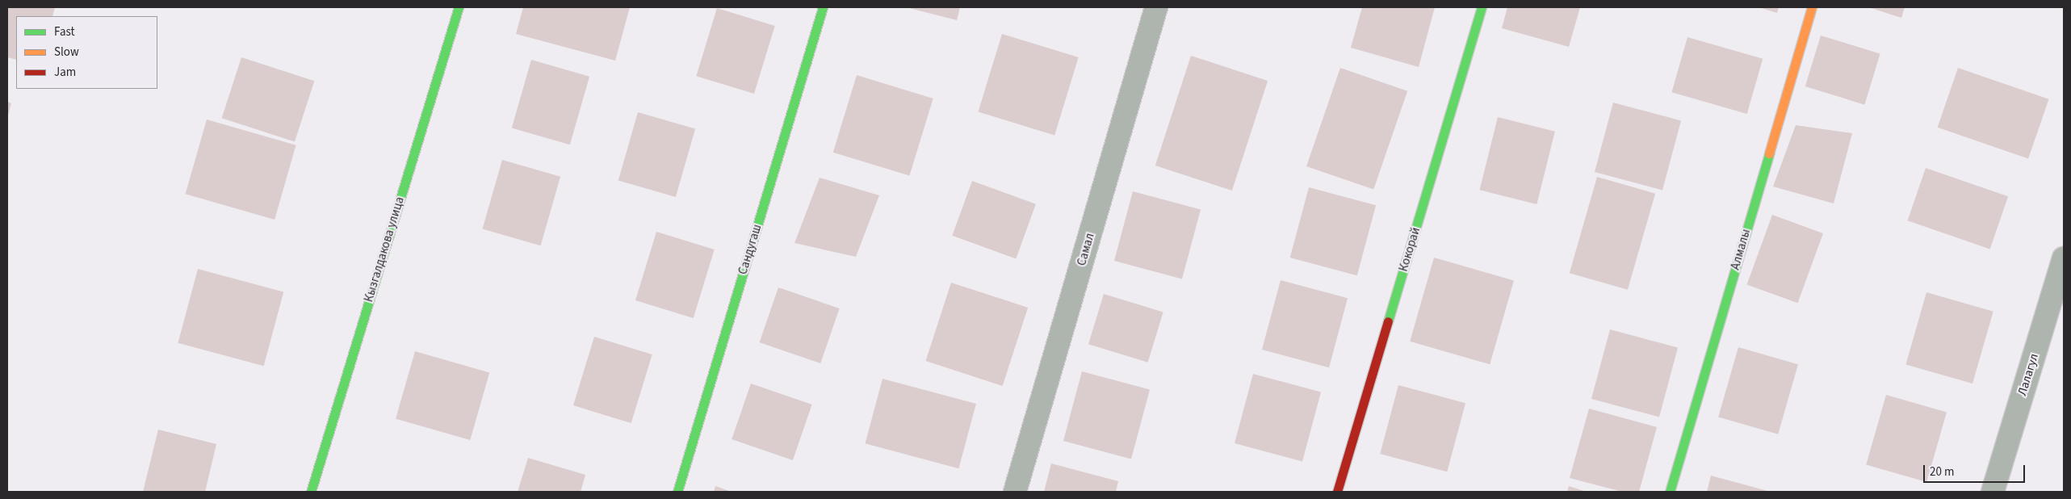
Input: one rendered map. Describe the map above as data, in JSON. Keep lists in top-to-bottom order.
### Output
{
  "streets": {
    "street": [
      "Кызгалдакова улица",
      "Сандугаш",
      "Самал",
      "Кокорай",
      "Алмалы",
      "Лалагул"
    ]
  },
  "legend": ["Fast", "Slow", "Jam"],
  "scale_bar": "20 m"
}
